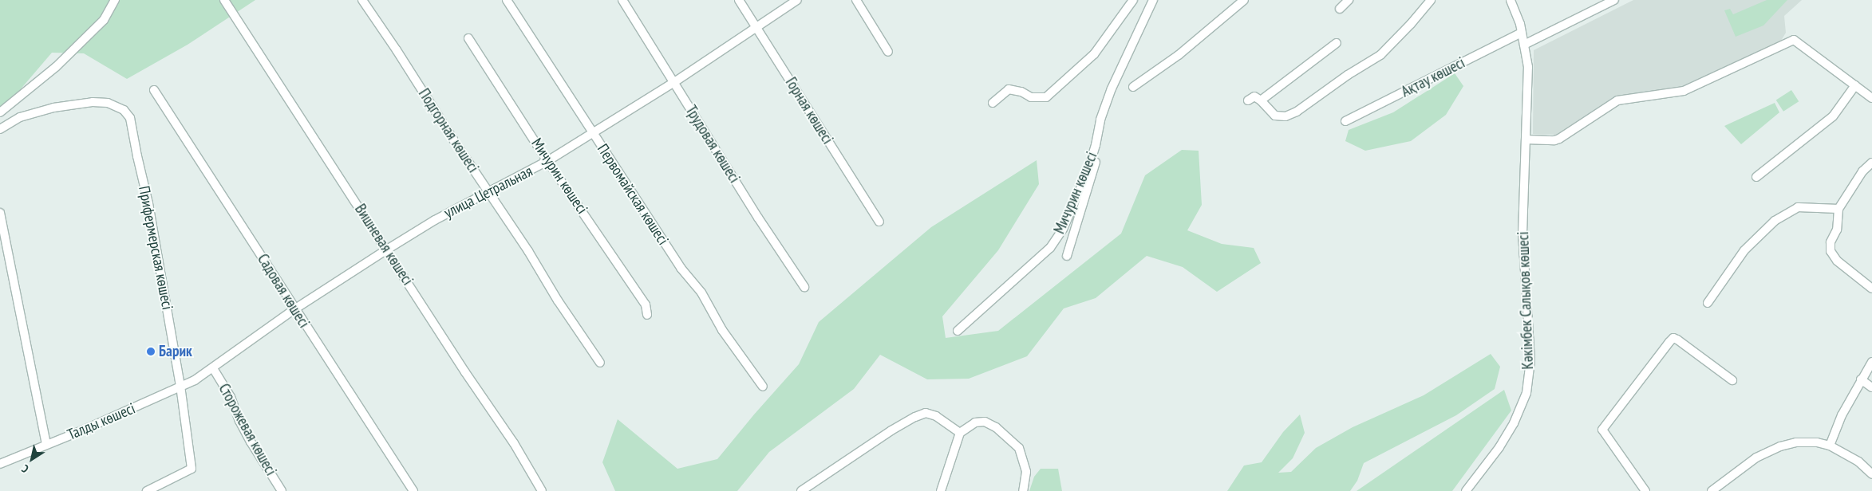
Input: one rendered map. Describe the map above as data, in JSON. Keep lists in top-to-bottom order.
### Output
{
  "streets": {
    "street": [
      "Ақтау көшесі",
      "Горная көшесі",
      "Подгорная көшесі",
      "Трудовая көшесі",
      "Мичурин көшесі",
      "улица Цетральная",
      "Первомайская көшесі",
      "Вишневая көшесі",
      "Прифермерская көшесі",
      "Садовая көшесі",
      "Кәкімбек Салықов көшесі",
      "Талды көшесі",
      "Сторожевая көшесі"
    ]
  },
  "crossings": [
    ["Ақтау көшесі", "Кәкімбек Салықов көшесі"],
    ["Горная көшесі", "улица Цетральная"],
    ["Подгорная көшесі", "улица Цетральная"],
    ["Трудовая көшесі", "улица Цетральная"],
    ["Мичурин көшесі", "улица Цетральная"],
    ["улица Цетральная", "Первомайская көшесі"],
    ["улица Цетральная", "Вишневая көшесі"],
    ["улица Цетральная", "Прифермерская көшесі"],
    ["улица Цетральная", "Садовая көшесі"],
    ["улица Цетральная", "Талды көшесі"],
    ["улица Цетральная", "Сторожевая көшесі"],
    ["Прифермерская көшесі", "Талды көшесі"]
  ],
  "places": ["Барик"],
  "north": "bottom left"
}
